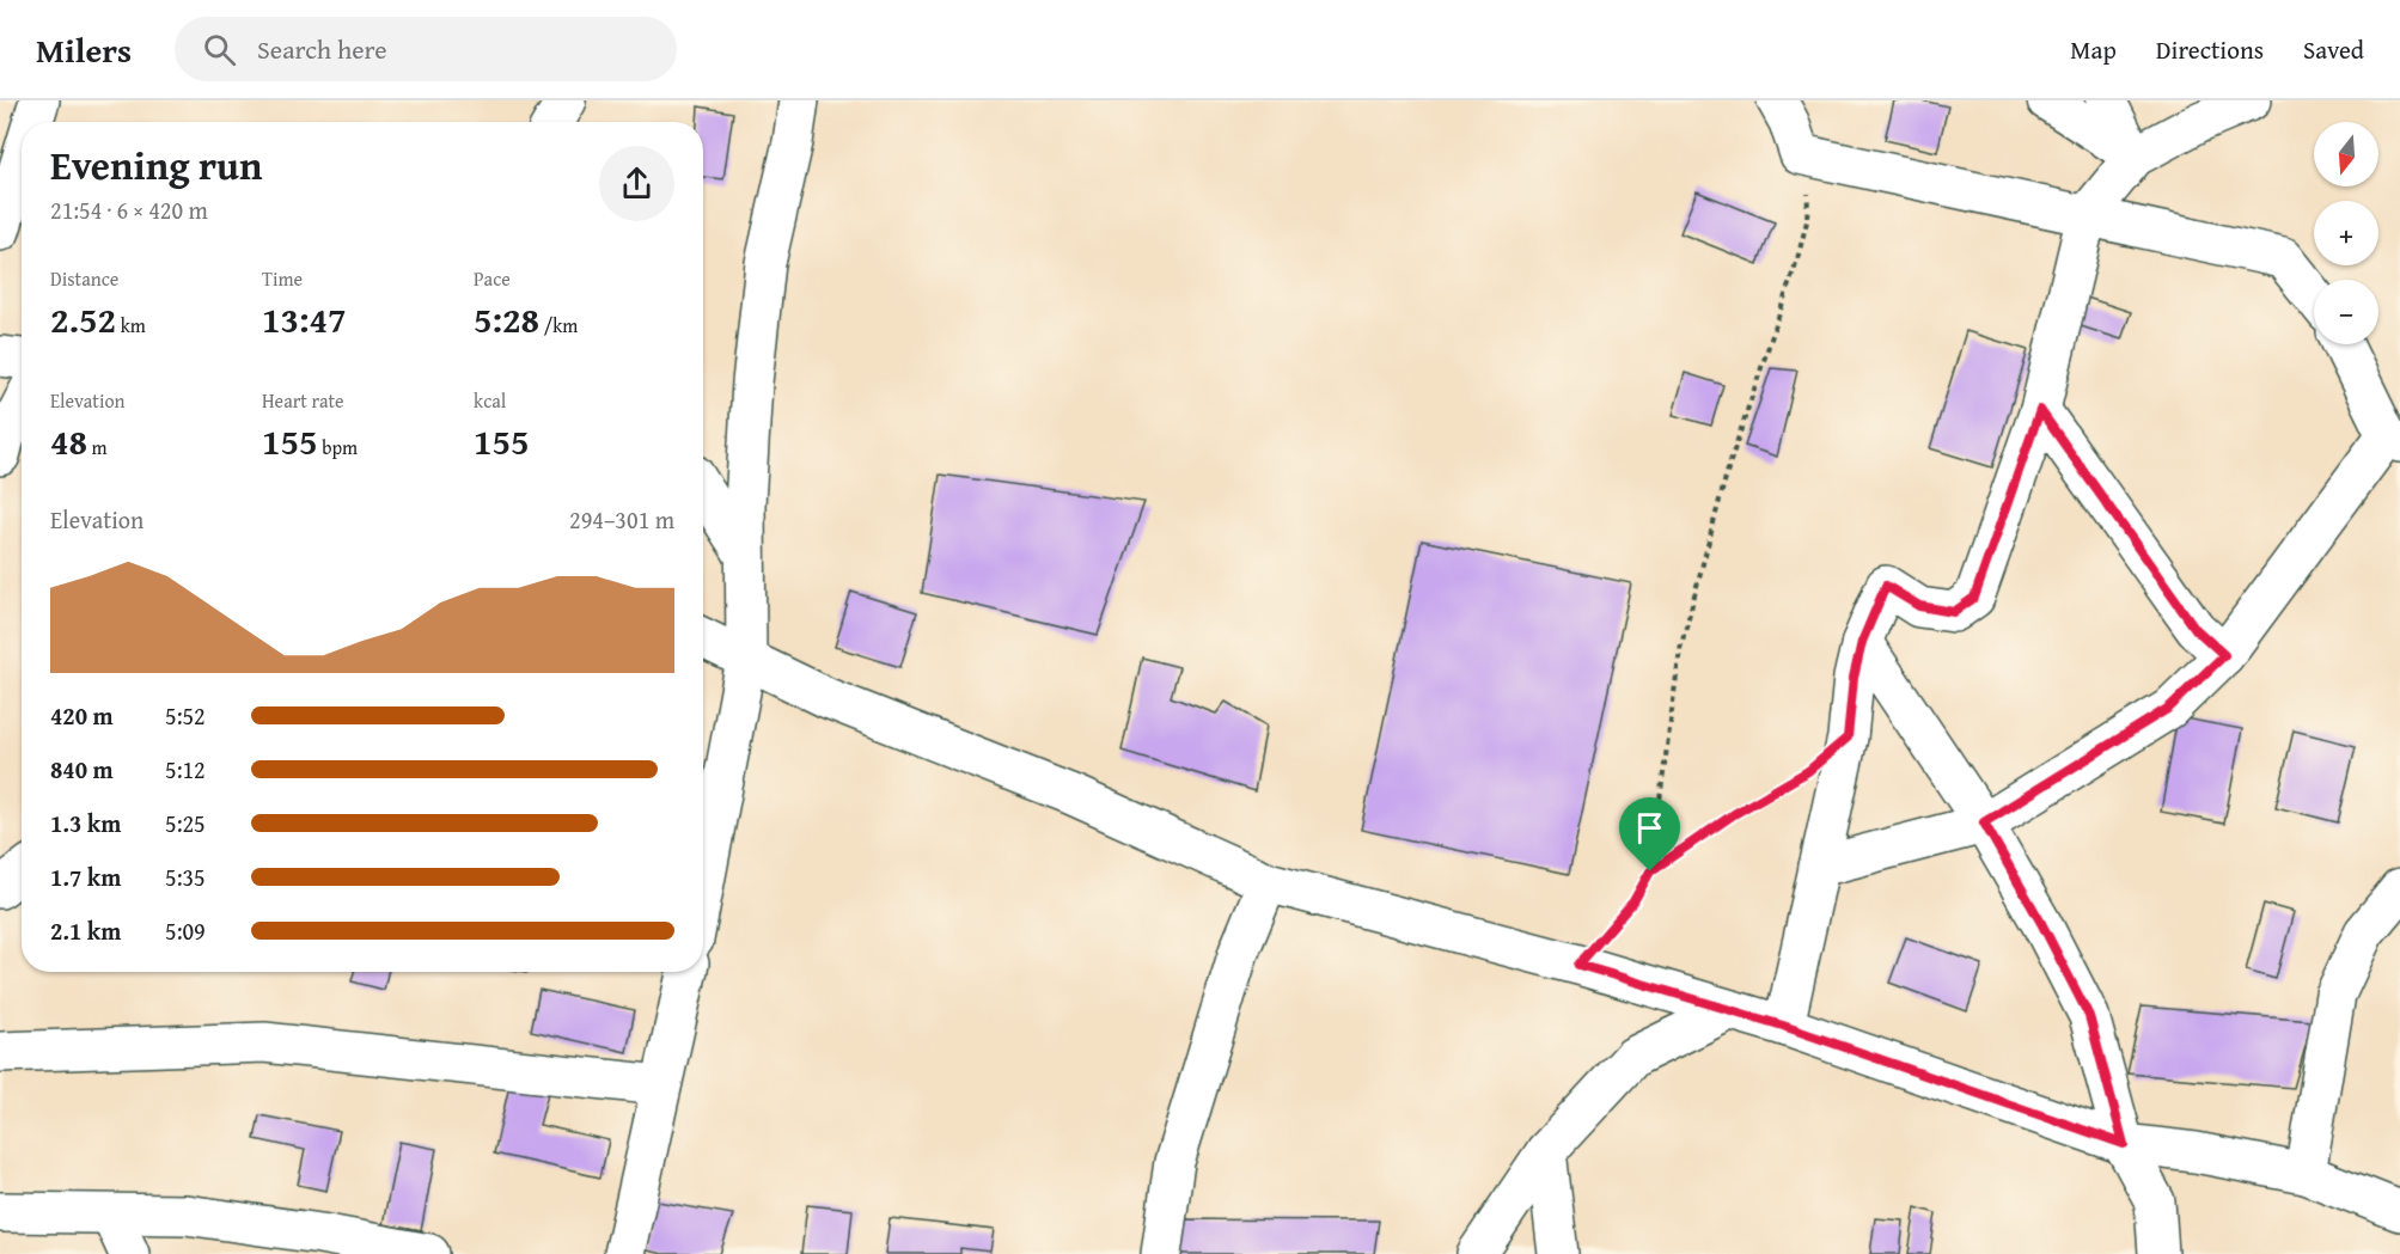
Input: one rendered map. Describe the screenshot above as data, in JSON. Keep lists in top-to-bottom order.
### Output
{
  "north": "bottom",
  "page": {
    "header": "Milers",
    "search": "Search here",
    "nav": ["Map", "Directions", "Saved"],
    "map_buttons": ["+", "−"],
    "heading": ["Evening run", "21:54 · 6 × 420 m"],
    "stats": [
      ["Distance", "2.52 km"],
      ["Time", "13:47"],
      ["Pace", "5:28 /km"],
      ["Elevation", "48 m"],
      ["Heart rate", "155 bpm"],
      ["kcal", "155"]
    ],
    "chart": ["Elevation", "294–301 m"],
    "list": [
      {
        "name": "420 m",
        "note": "5:52"
      },
      {
        "name": "840 m",
        "note": "5:12"
      },
      {
        "name": "1.3 km",
        "note": "5:25"
      },
      {
        "name": "1.7 km",
        "note": "5:35"
      },
      {
        "name": "2.1 km",
        "note": "5:09"
      }
    ]
  }
}
